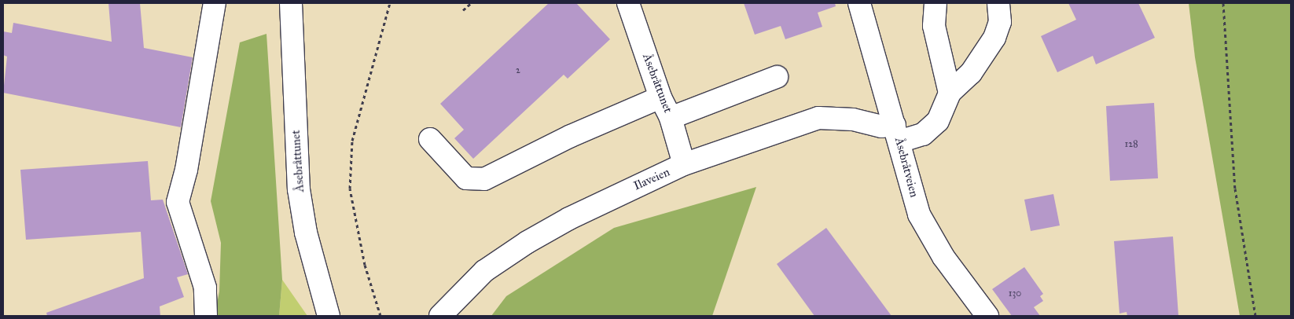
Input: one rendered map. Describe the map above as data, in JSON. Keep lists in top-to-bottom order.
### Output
{
  "streets": {
    "street": ["Åsebråttunet", "Åsebråtveien", "Ilaveien"]
  },
  "crossings": [
    ["Åsebråttunet", "Ilaveien"],
    ["Åsebråtveien", "Ilaveien"]
  ],
  "house_numbers": ["2", "128", "130"]
}
